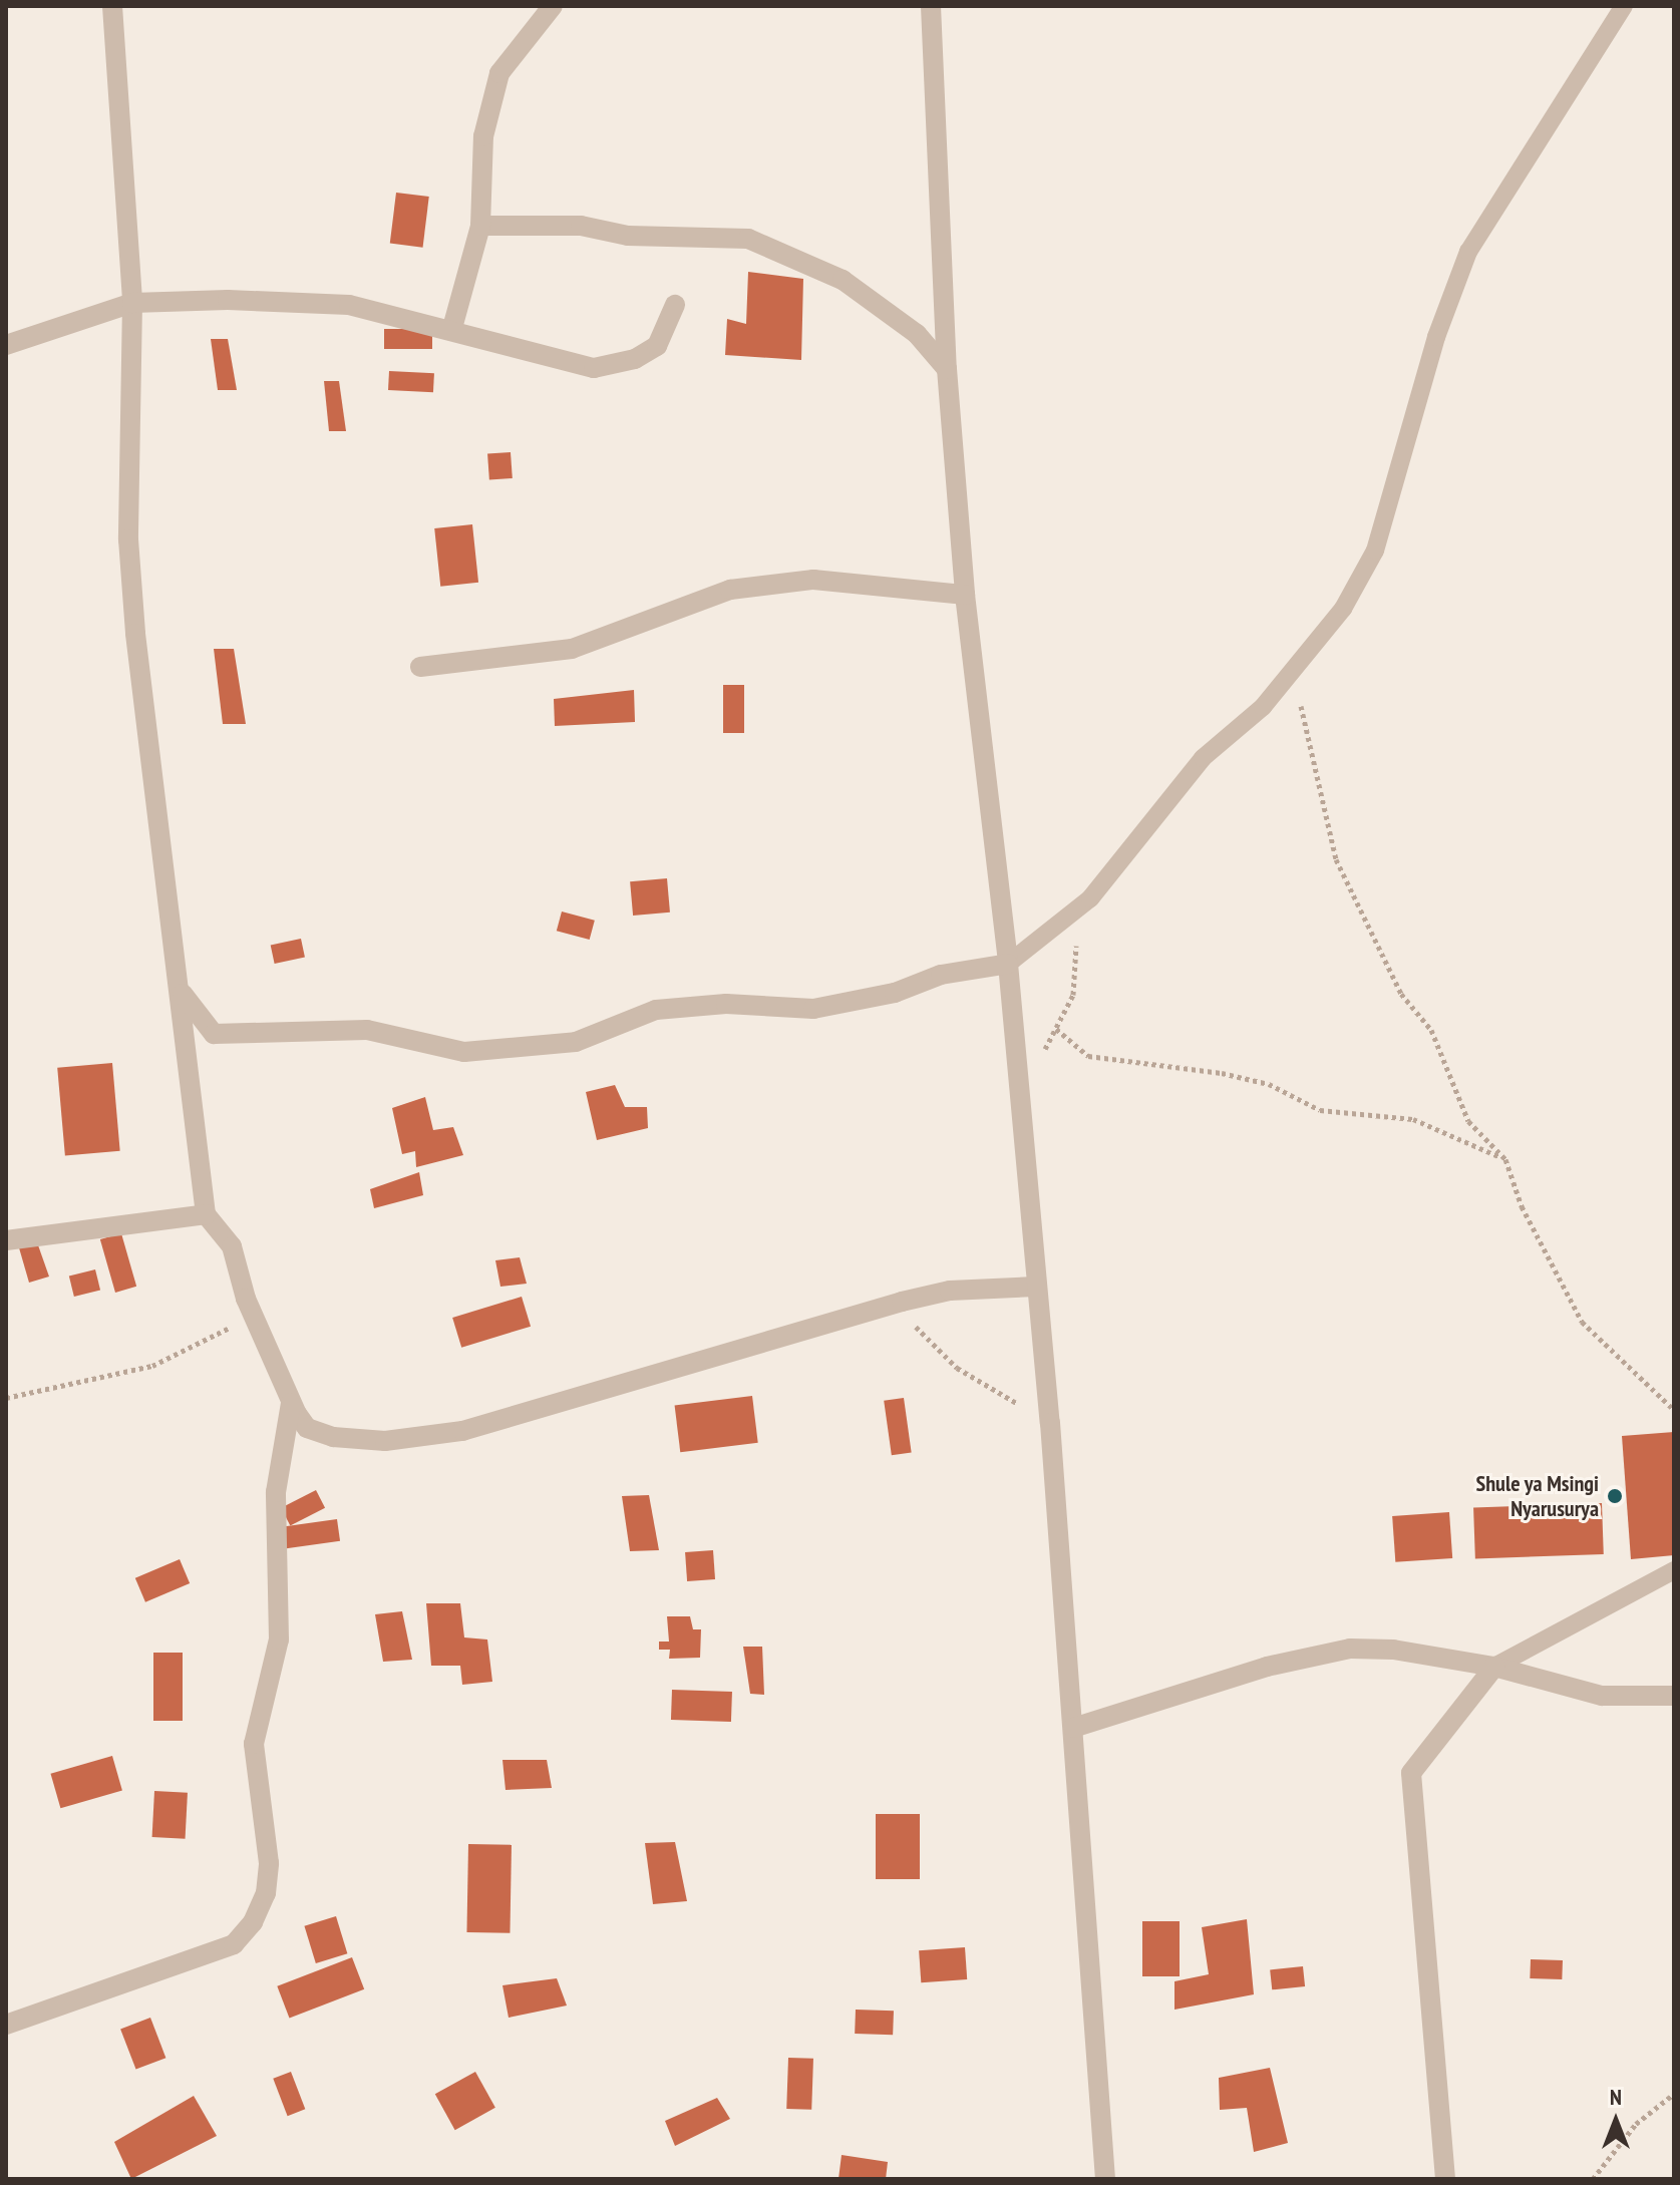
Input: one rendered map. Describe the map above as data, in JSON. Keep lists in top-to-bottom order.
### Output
{
  "places": ["Shule ya Msingi Nyarusurya"],
  "north": "top"
}
